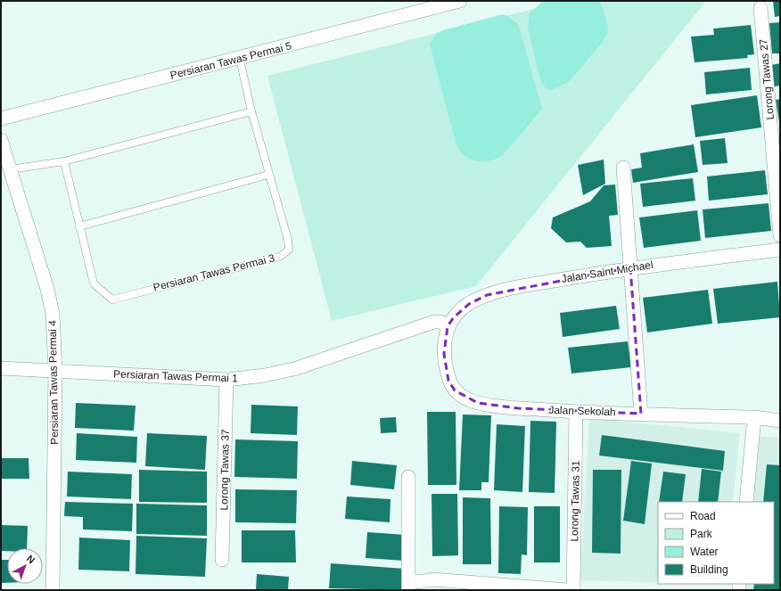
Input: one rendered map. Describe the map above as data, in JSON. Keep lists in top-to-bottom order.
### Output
{
  "streets": {
    "street": [
      "Persiaran Tawas Permai 5",
      "Lorong Tawas 27",
      "Jalan Saint Michael",
      "Persiaran Tawas Permai 1",
      "Persiaran Tawas Permai 4",
      "Jalan Sekolah",
      "Lorong Tawas 37",
      "Lorong Tawas 31"
    ],
    "lane": ["Persiaran Tawas Permai 3"]
  },
  "crossings": [
    ["Persiaran Tawas Permai 5", "Persiaran Tawas Permai 3"],
    ["Jalan Saint Michael", "Persiaran Tawas Permai 1"],
    ["Jalan Saint Michael", "Jalan Sekolah"],
    ["Persiaran Tawas Permai 1", "Persiaran Tawas Permai 4"],
    ["Persiaran Tawas Permai 1", "Jalan Sekolah"],
    ["Persiaran Tawas Permai 1", "Lorong Tawas 37"],
    ["Jalan Sekolah", "Lorong Tawas 31"]
  ],
  "legend": [
    "Road",
    "Park",
    "Water",
    "Building"
  ],
  "north": "top right"
}
